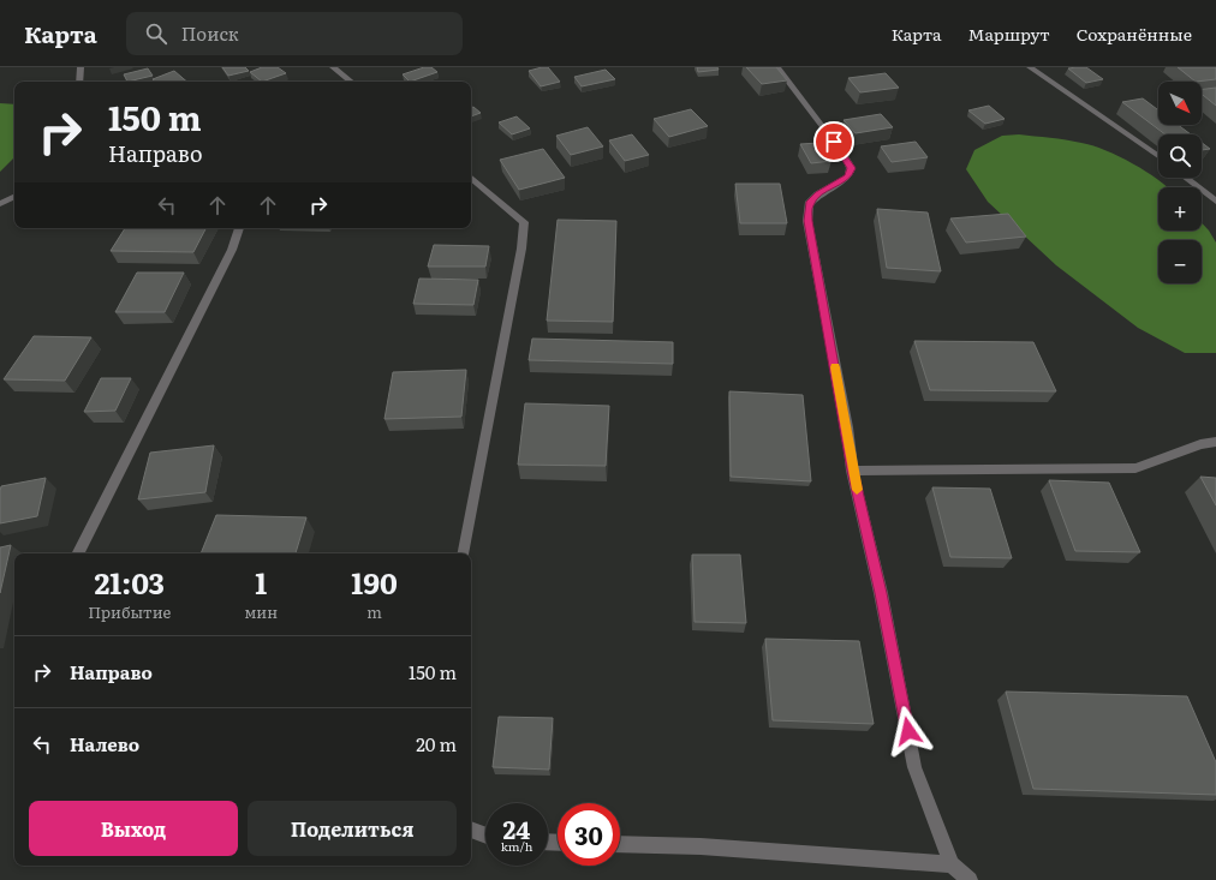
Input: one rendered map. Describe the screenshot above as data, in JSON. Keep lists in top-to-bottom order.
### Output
{
  "north": "bottom right",
  "page": {
    "header": "Карта",
    "search": "Поиск",
    "nav": ["Карта", "Маршрут", "Сохранённые"],
    "map_buttons": ["+", "−"],
    "turn": ["150 m", "Направо"],
    "eta": [
      "21:03",
      "Прибытие",
      "1",
      "мин",
      "190",
      "m"
    ],
    "list": [
      {
        "name": "Направо",
        "value": "150 m"
      },
      {
        "name": "Налево",
        "value": "20 m"
      }
    ],
    "buttons": ["Выход", "Поделиться"],
    "speed": "24 km/h",
    "limit": "30"
  }
}
